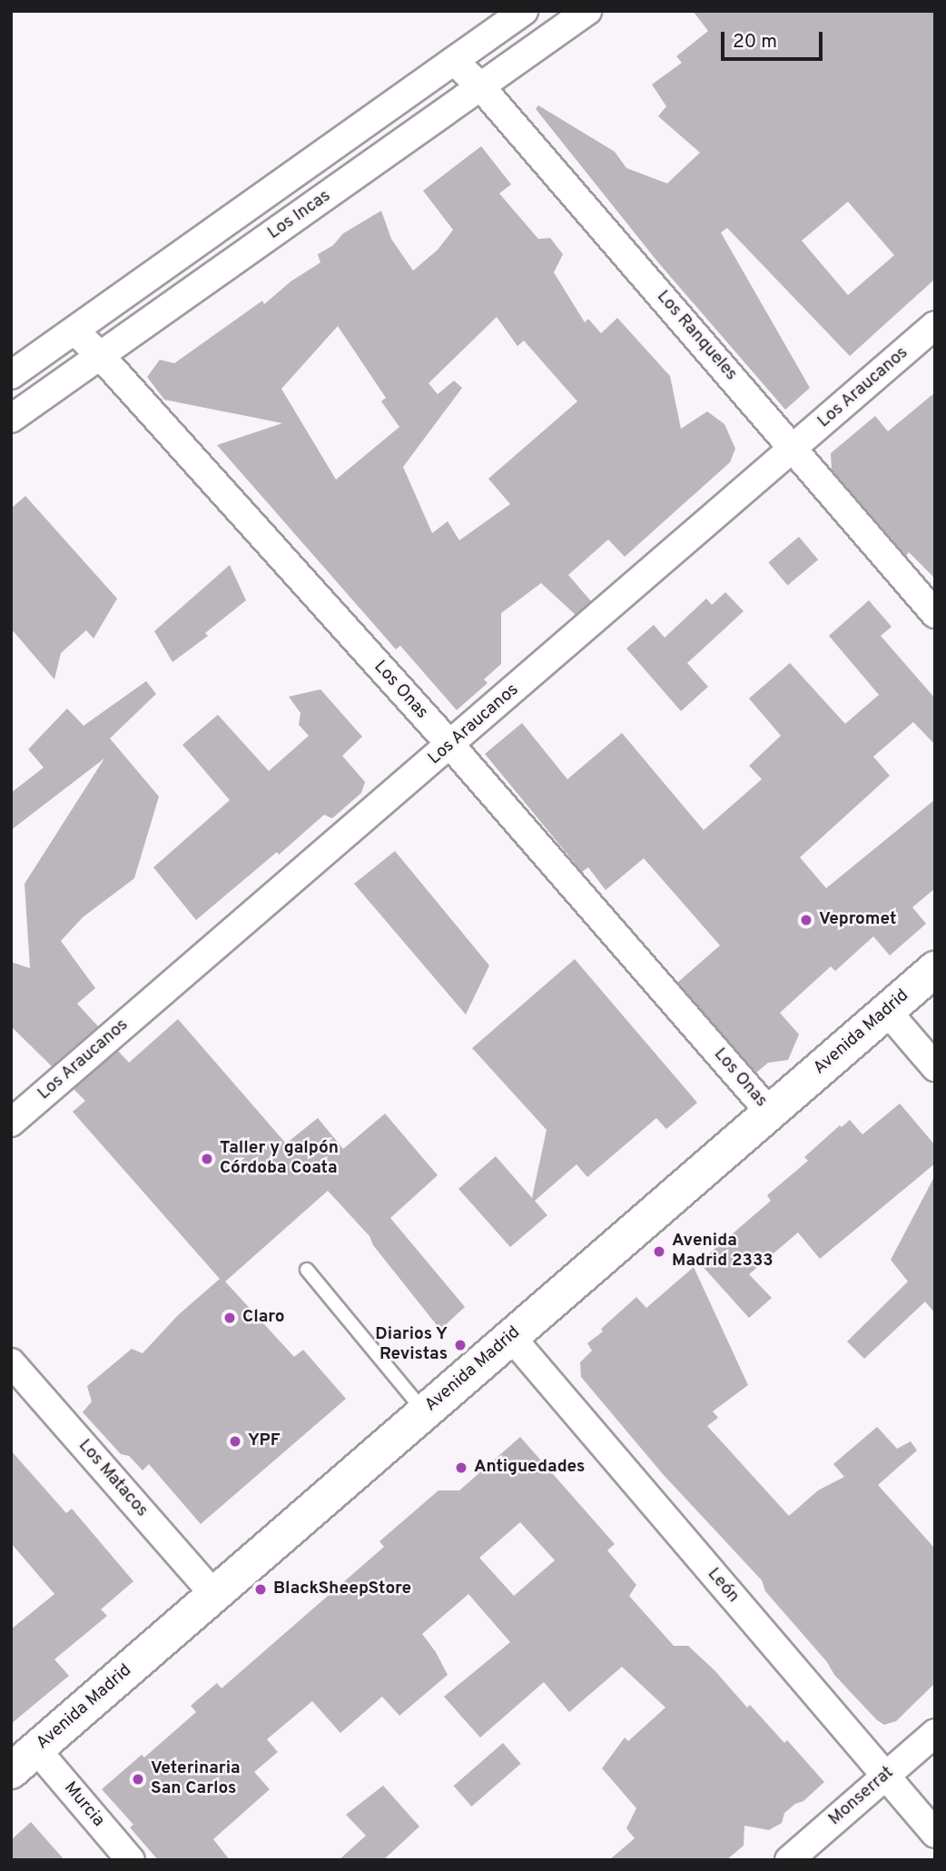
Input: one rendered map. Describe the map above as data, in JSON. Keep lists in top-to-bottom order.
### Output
{
  "streets": {
    "main road": ["Avenida Madrid"],
    "street": [
      "Los Incas",
      "Los Ranqueles",
      "Los Araucanos",
      "Los Onas",
      "Los Matacos",
      "León",
      "Monserrat",
      "Murcia"
    ]
  },
  "crossings": [
    ["Los Incas", "Los Ranqueles"],
    ["Los Incas", "Los Onas"],
    ["Los Ranqueles", "Los Araucanos"],
    ["Los Araucanos", "Los Onas"],
    ["Los Onas", "Avenida Madrid"],
    ["Avenida Madrid", "Los Matacos"],
    ["Avenida Madrid", "León"],
    ["Avenida Madrid", "Murcia"],
    ["León", "Monserrat"]
  ],
  "places": [
    "Vepromet",
    "Taller y galpón Córdoba Coata",
    "Avenida Madrid 2333",
    "Claro",
    "Diarios Y Revistas",
    "YPF",
    "Antiguedades",
    "BlackSheepStore",
    "Veterinaria San Carlos"
  ],
  "scale_bar": "20 m"
}
